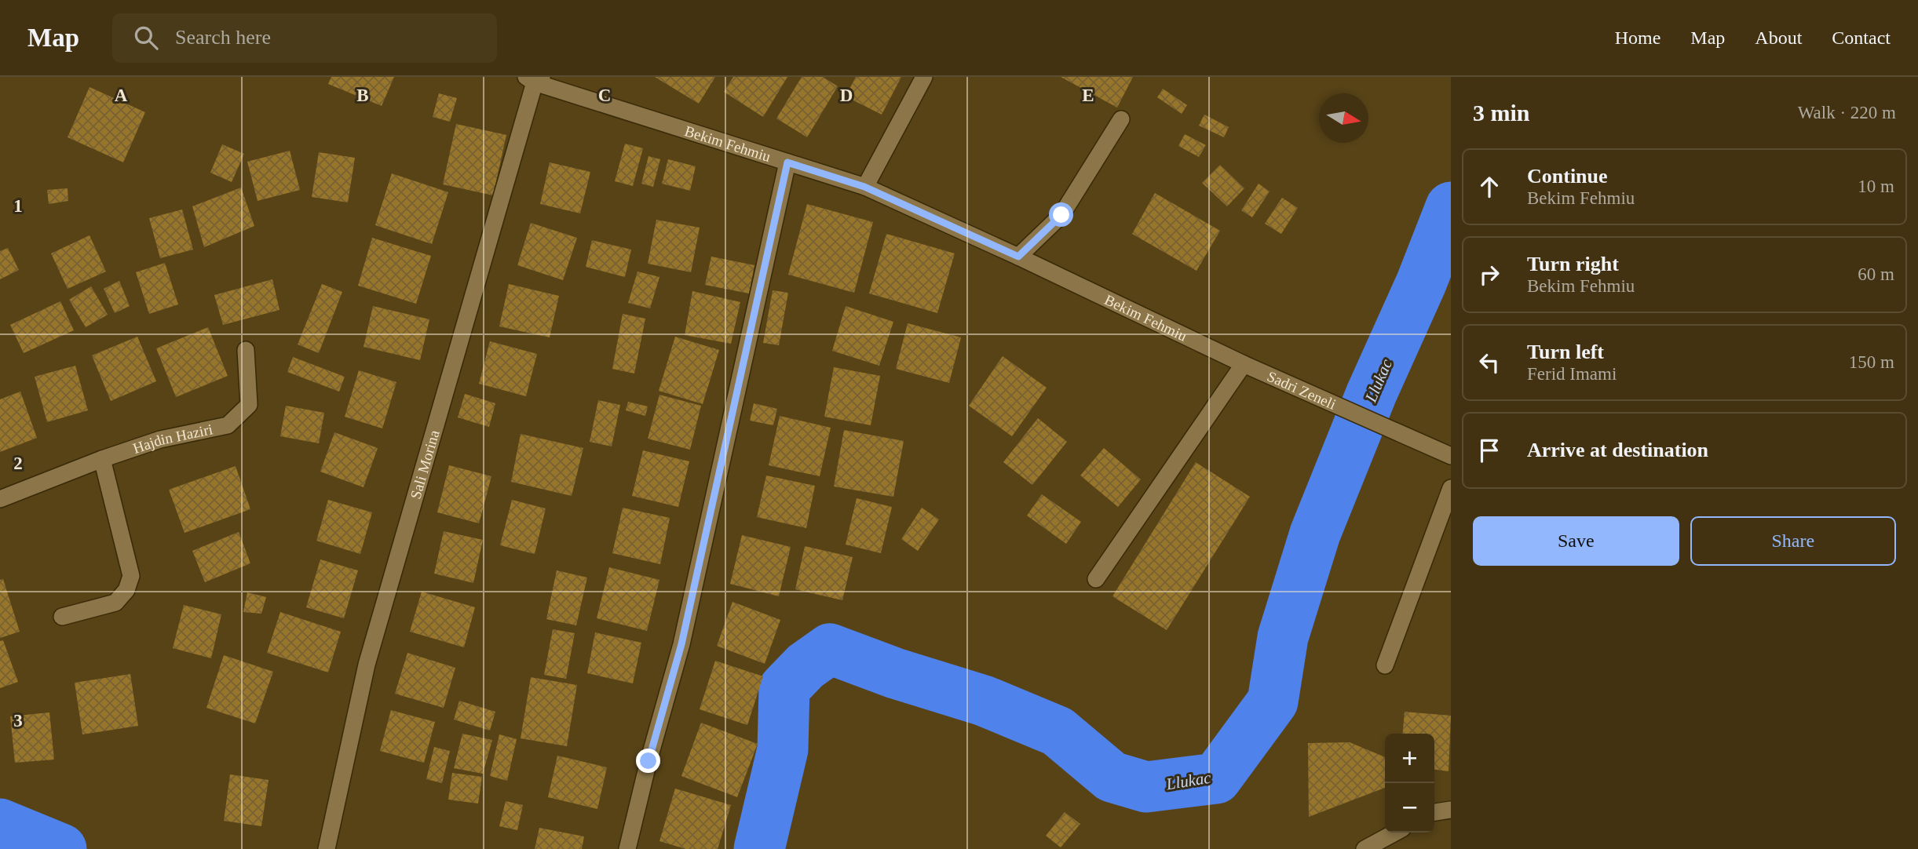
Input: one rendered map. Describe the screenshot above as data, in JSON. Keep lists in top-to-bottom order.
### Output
{
  "streets": {
    "street": [
      "Bekim Fehmiu",
      "Sadri Zeneli",
      "Hajdin Haziri",
      "Sali Morina"
    ]
  },
  "crossings": [
    ["Bekim Fehmiu", "Sadri Zeneli"],
    ["Bekim Fehmiu", "Sali Morina"]
  ],
  "water": ["Llukac"],
  "north": "right",
  "page": {
    "header": "Map",
    "search": "Search here",
    "nav": [
      "Home",
      "Map",
      "About",
      "Contact"
    ],
    "heading": ["3 min", "Walk · 220 m"],
    "list": [
      ["Continue", "Bekim Fehmiu", "10 m"],
      ["Turn right", "Bekim Fehmiu", "60 m"],
      ["Turn left", "Ferid Imami", "150 m"],
      "Arrive at destination"
    ],
    "buttons": ["Save", "Share"],
    "map_buttons": ["+", "−"]
  },
  "grid": {
    "columns": [
      "A",
      "B",
      "C",
      "D",
      "E"
    ],
    "rows": ["1", "2", "3"]
  }
}
